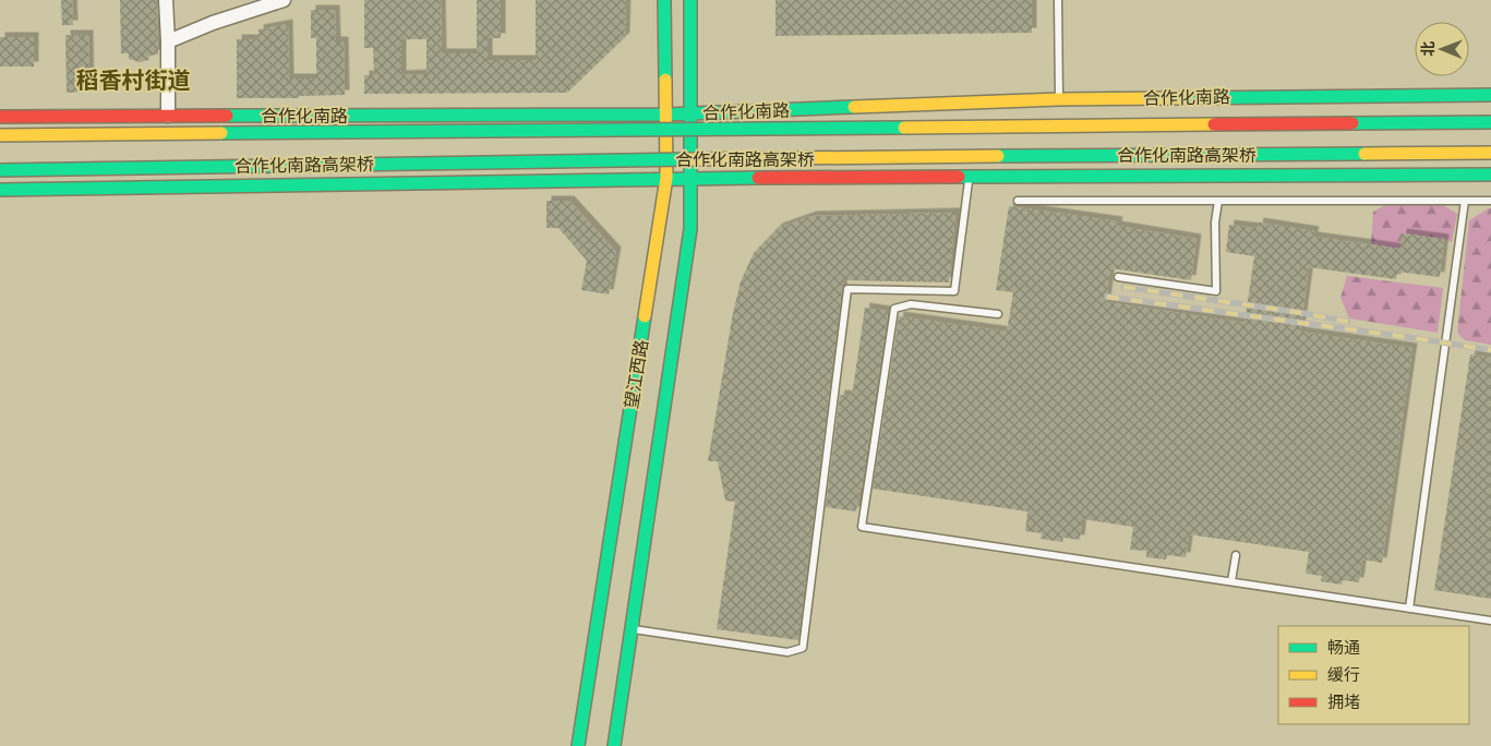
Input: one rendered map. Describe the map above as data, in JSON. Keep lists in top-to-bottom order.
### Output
{
  "streets": {
    "main road": ["合作化南路", "合作化南路高架桥", "望江西路"]
  },
  "crossings": [
    ["合作化南路", "望江西路"]
  ],
  "districts": ["稻香村街道"],
  "legend": ["畅通", "缓行", "拥堵"],
  "north": "left"
}
